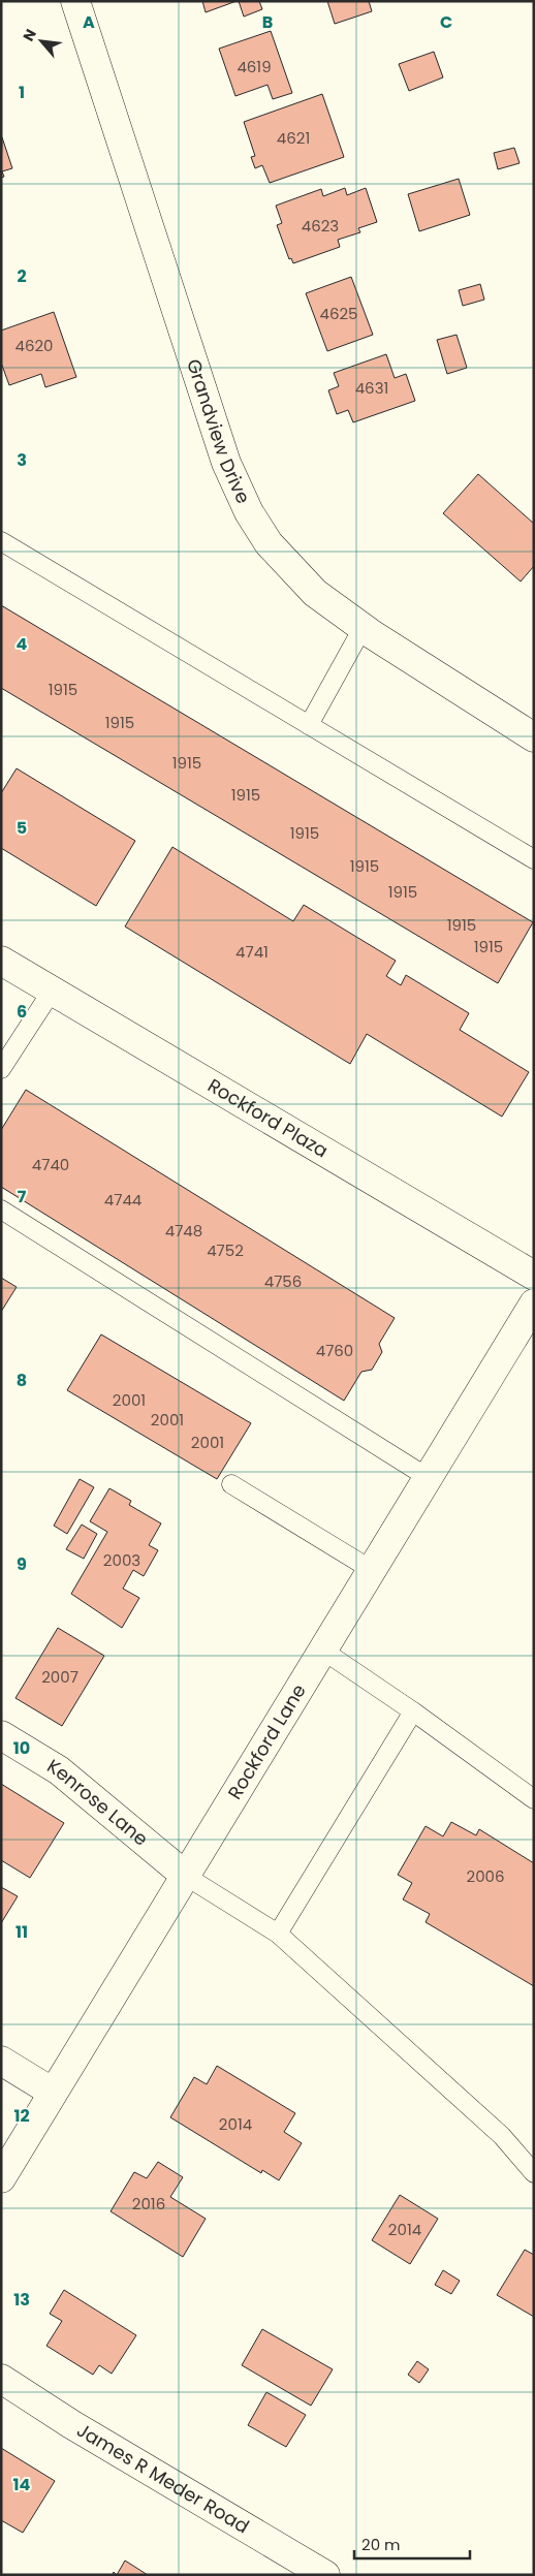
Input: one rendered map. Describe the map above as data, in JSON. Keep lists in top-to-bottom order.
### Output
{
  "streets": {
    "street": [
      "Grandview Drive",
      "Rockford Plaza",
      "Rockford Lane",
      "Kenrose Lane",
      "James R Meder Road"
    ]
  },
  "crossings": [
    ["Rockford Lane", "Kenrose Lane"]
  ],
  "house_numbers": [
    "4619",
    "4621",
    "4623",
    "4625",
    "4620",
    "4631",
    "1915",
    "1915",
    "1915",
    "1915",
    "1915",
    "1915",
    "1915",
    "1915",
    "1915",
    "4741",
    "4740",
    "4744",
    "4748",
    "4752",
    "4756",
    "4760",
    "2001",
    "2001",
    "2001",
    "2003",
    "2007",
    "2006",
    "2014",
    "2016",
    "2014"
  ],
  "scale_bar": "20 m",
  "north": "top left",
  "grid": {
    "columns": ["A", "B", "C"],
    "rows": [
      "1",
      "2",
      "3",
      "4",
      "5",
      "6",
      "7",
      "8",
      "9",
      "10",
      "11",
      "12",
      "13",
      "14"
    ]
  }
}
